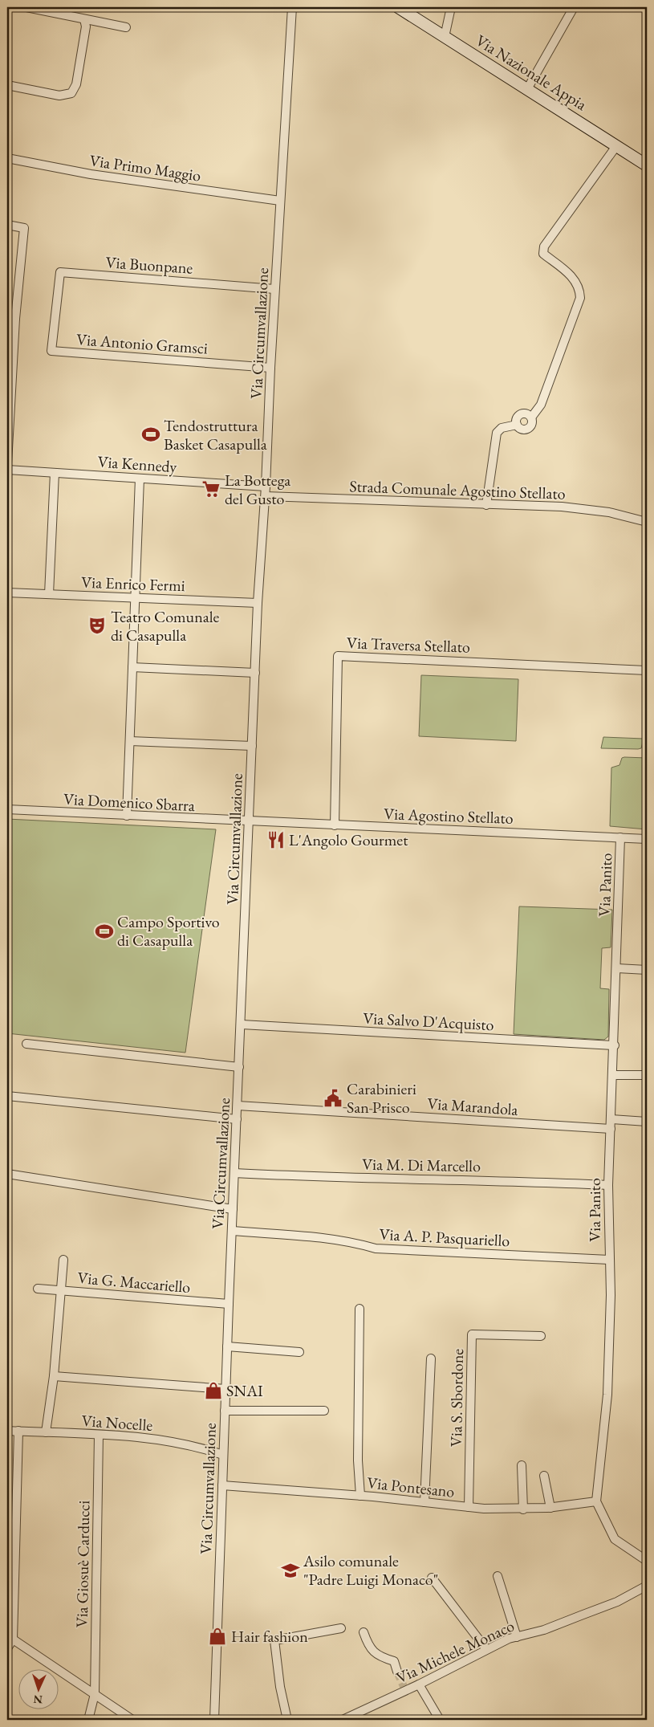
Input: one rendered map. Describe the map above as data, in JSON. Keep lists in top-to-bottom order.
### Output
{
  "streets": {
    "main road": ["Via Nazionale Appia"],
    "street": [
      "Via Primo Maggio",
      "Via Buonpane",
      "Via Circumvallazione",
      "Via Antonio Gramsci",
      "Via Kennedy",
      "Strada Comunale Agostino Stellato",
      "Via Enrico Fermi",
      "Via Traversa Stellato",
      "Via Domenico Sbarra",
      "Via Agostino Stellato",
      "Via Panito",
      "Via Salvo D'Acquisto",
      "Via Marandola",
      "Via M. Di Marcello",
      "Via A. P. Pasquariello",
      "Via G. Maccariello",
      "Via S. Sbordone",
      "Via Nocelle",
      "Via Pontesano",
      "Via Giosuè Carducci",
      "Via Michele Monaco"
    ]
  },
  "crossings": [
    ["Via Primo Maggio", "Via Circumvallazione"],
    ["Via Buonpane", "Via Circumvallazione"],
    ["Via Buonpane", "Via Antonio Gramsci"],
    ["Via Circumvallazione", "Via Antonio Gramsci"],
    ["Via Circumvallazione", "Via Kennedy"],
    ["Via Circumvallazione", "Strada Comunale Agostino Stellato"],
    ["Via Circumvallazione", "Via Enrico Fermi"],
    ["Via Circumvallazione", "Via Domenico Sbarra"],
    ["Via Circumvallazione", "Via Agostino Stellato"],
    ["Via Circumvallazione", "Via Salvo D'Acquisto"],
    ["Via Circumvallazione", "Via Marandola"],
    ["Via Circumvallazione", "Via M. Di Marcello"],
    ["Via Circumvallazione", "Via A. P. Pasquariello"],
    ["Via Circumvallazione", "Via G. Maccariello"],
    ["Via Circumvallazione", "Via Nocelle"],
    ["Via Circumvallazione", "Via Pontesano"],
    ["Via Traversa Stellato", "Via Agostino Stellato"],
    ["Via Domenico Sbarra", "Via Agostino Stellato"],
    ["Via Agostino Stellato", "Via Panito"],
    ["Via Panito", "Via Salvo D'Acquisto"],
    ["Via Panito", "Via Marandola"],
    ["Via Panito", "Via M. Di Marcello"],
    ["Via Panito", "Via A. P. Pasquariello"],
    ["Via Panito", "Via Pontesano"],
    ["Via S. Sbordone", "Via Pontesano"],
    ["Via Nocelle", "Via Giosuè Carducci"]
  ],
  "places": {
    "sports": ["Tendostruttura Basket Casapulla", "Campo Sportivo di Casapulla"],
    "supermarket": ["La Bottega del Gusto"],
    "theatre": ["Teatro Comunale di Casapulla"],
    "restaurant": ["L'Angolo Gourmet"],
    "public building": ["Carabinieri San Prisco"],
    "shop": ["SNAI", "Hair fashion"],
    "school or university": ["Asilo comunale \"Padre Luigi Monaco\""]
  },
  "north": "bottom"
}
